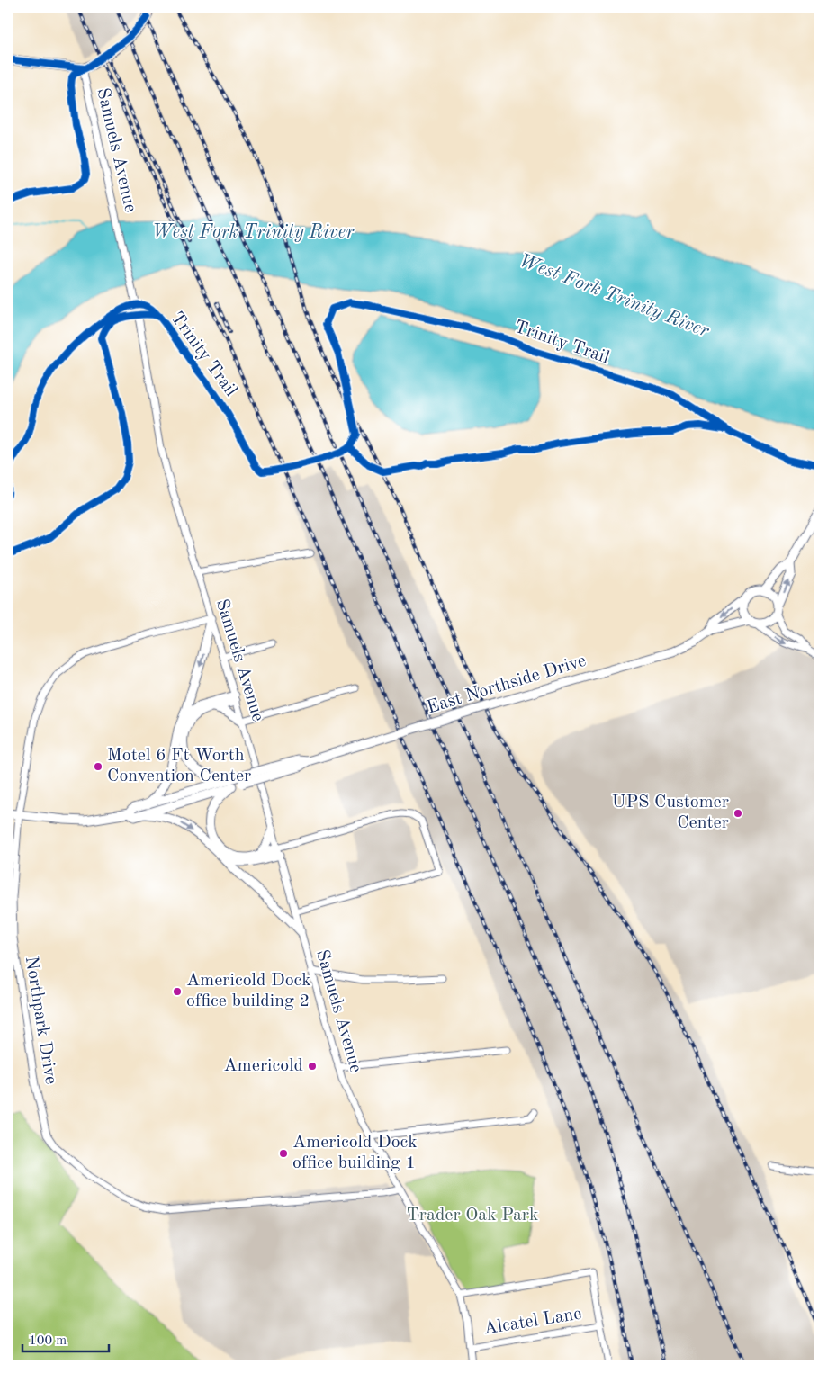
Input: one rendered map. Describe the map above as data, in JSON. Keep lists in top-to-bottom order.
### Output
{
  "streets": {
    "street": [
      "Samuels Avenue",
      "East Northside Drive",
      "Northpark Drive",
      "Alcatel Lane"
    ],
    "cycle path": ["Trinity Trail"]
  },
  "crossings": [
    ["Samuels Avenue", "Northpark Drive"],
    ["Samuels Avenue", "Alcatel Lane"],
    ["East Northside Drive", "Northpark Drive"]
  ],
  "water": ["West Fork Trinity River"],
  "parks": ["Trader Oak Park"],
  "places": [
    "Motel 6 Ft Worth Convention Center",
    "UPS Customer Center",
    "Americold Dock office building 2",
    "Americold",
    "Americold Dock office building 1"
  ],
  "scale_bar": "100 m"
}
